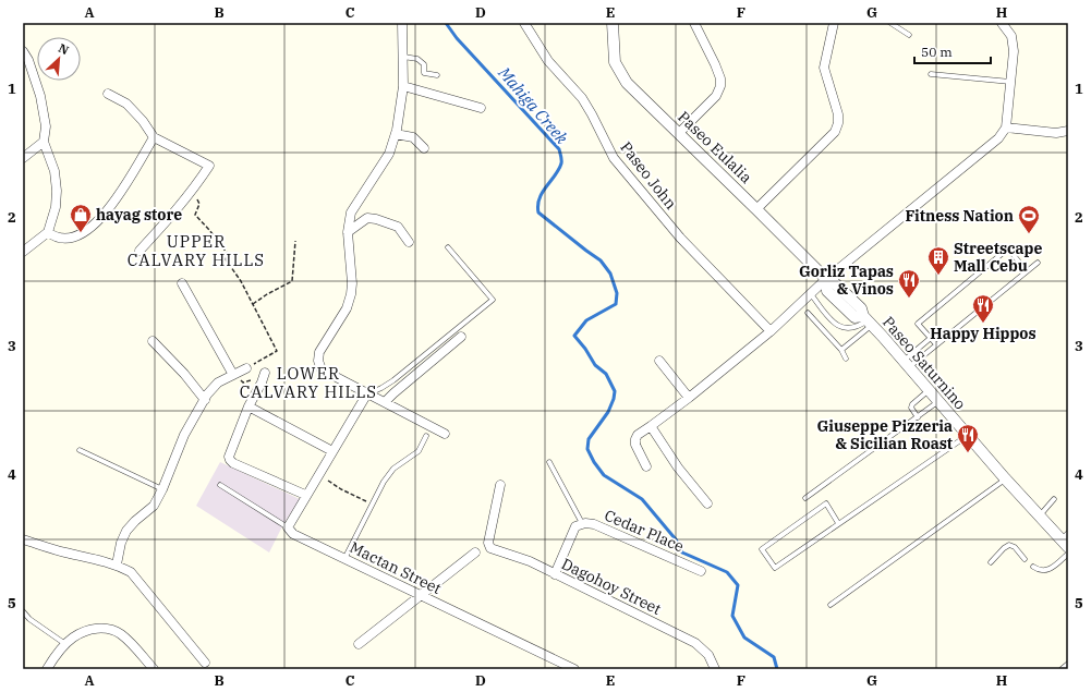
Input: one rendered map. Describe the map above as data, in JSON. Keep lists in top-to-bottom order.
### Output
{
  "streets": {
    "street": [
      "Paseo Eulalia",
      "Paseo John",
      "Paseo Saturnino",
      "Cedar Place",
      "Mactan Street",
      "Dagohoy Street"
    ]
  },
  "crossings": [
    ["Paseo Eulalia", "Paseo Saturnino"],
    ["Cedar Place", "Dagohoy Street"]
  ],
  "districts": ["UPPER CALVARY HILLS", "LOWER CALVARY HILLS"],
  "water": ["Mahiga Creek"],
  "places": {
    "shop": ["hayag store"],
    "sports": ["Fitness Nation"],
    "building": ["Streetscape Mall Cebu"],
    "restaurant": ["Gorliz Tapas & Vinos", "Happy Hippos", "Giuseppe Pizzeria & Sicilian Roast"]
  },
  "scale_bar": "50 m",
  "north": "top right",
  "grid": {
    "columns": [
      "A",
      "B",
      "C",
      "D",
      "E",
      "F",
      "G",
      "H"
    ],
    "rows": [
      "1",
      "2",
      "3",
      "4",
      "5"
    ]
  }
}
